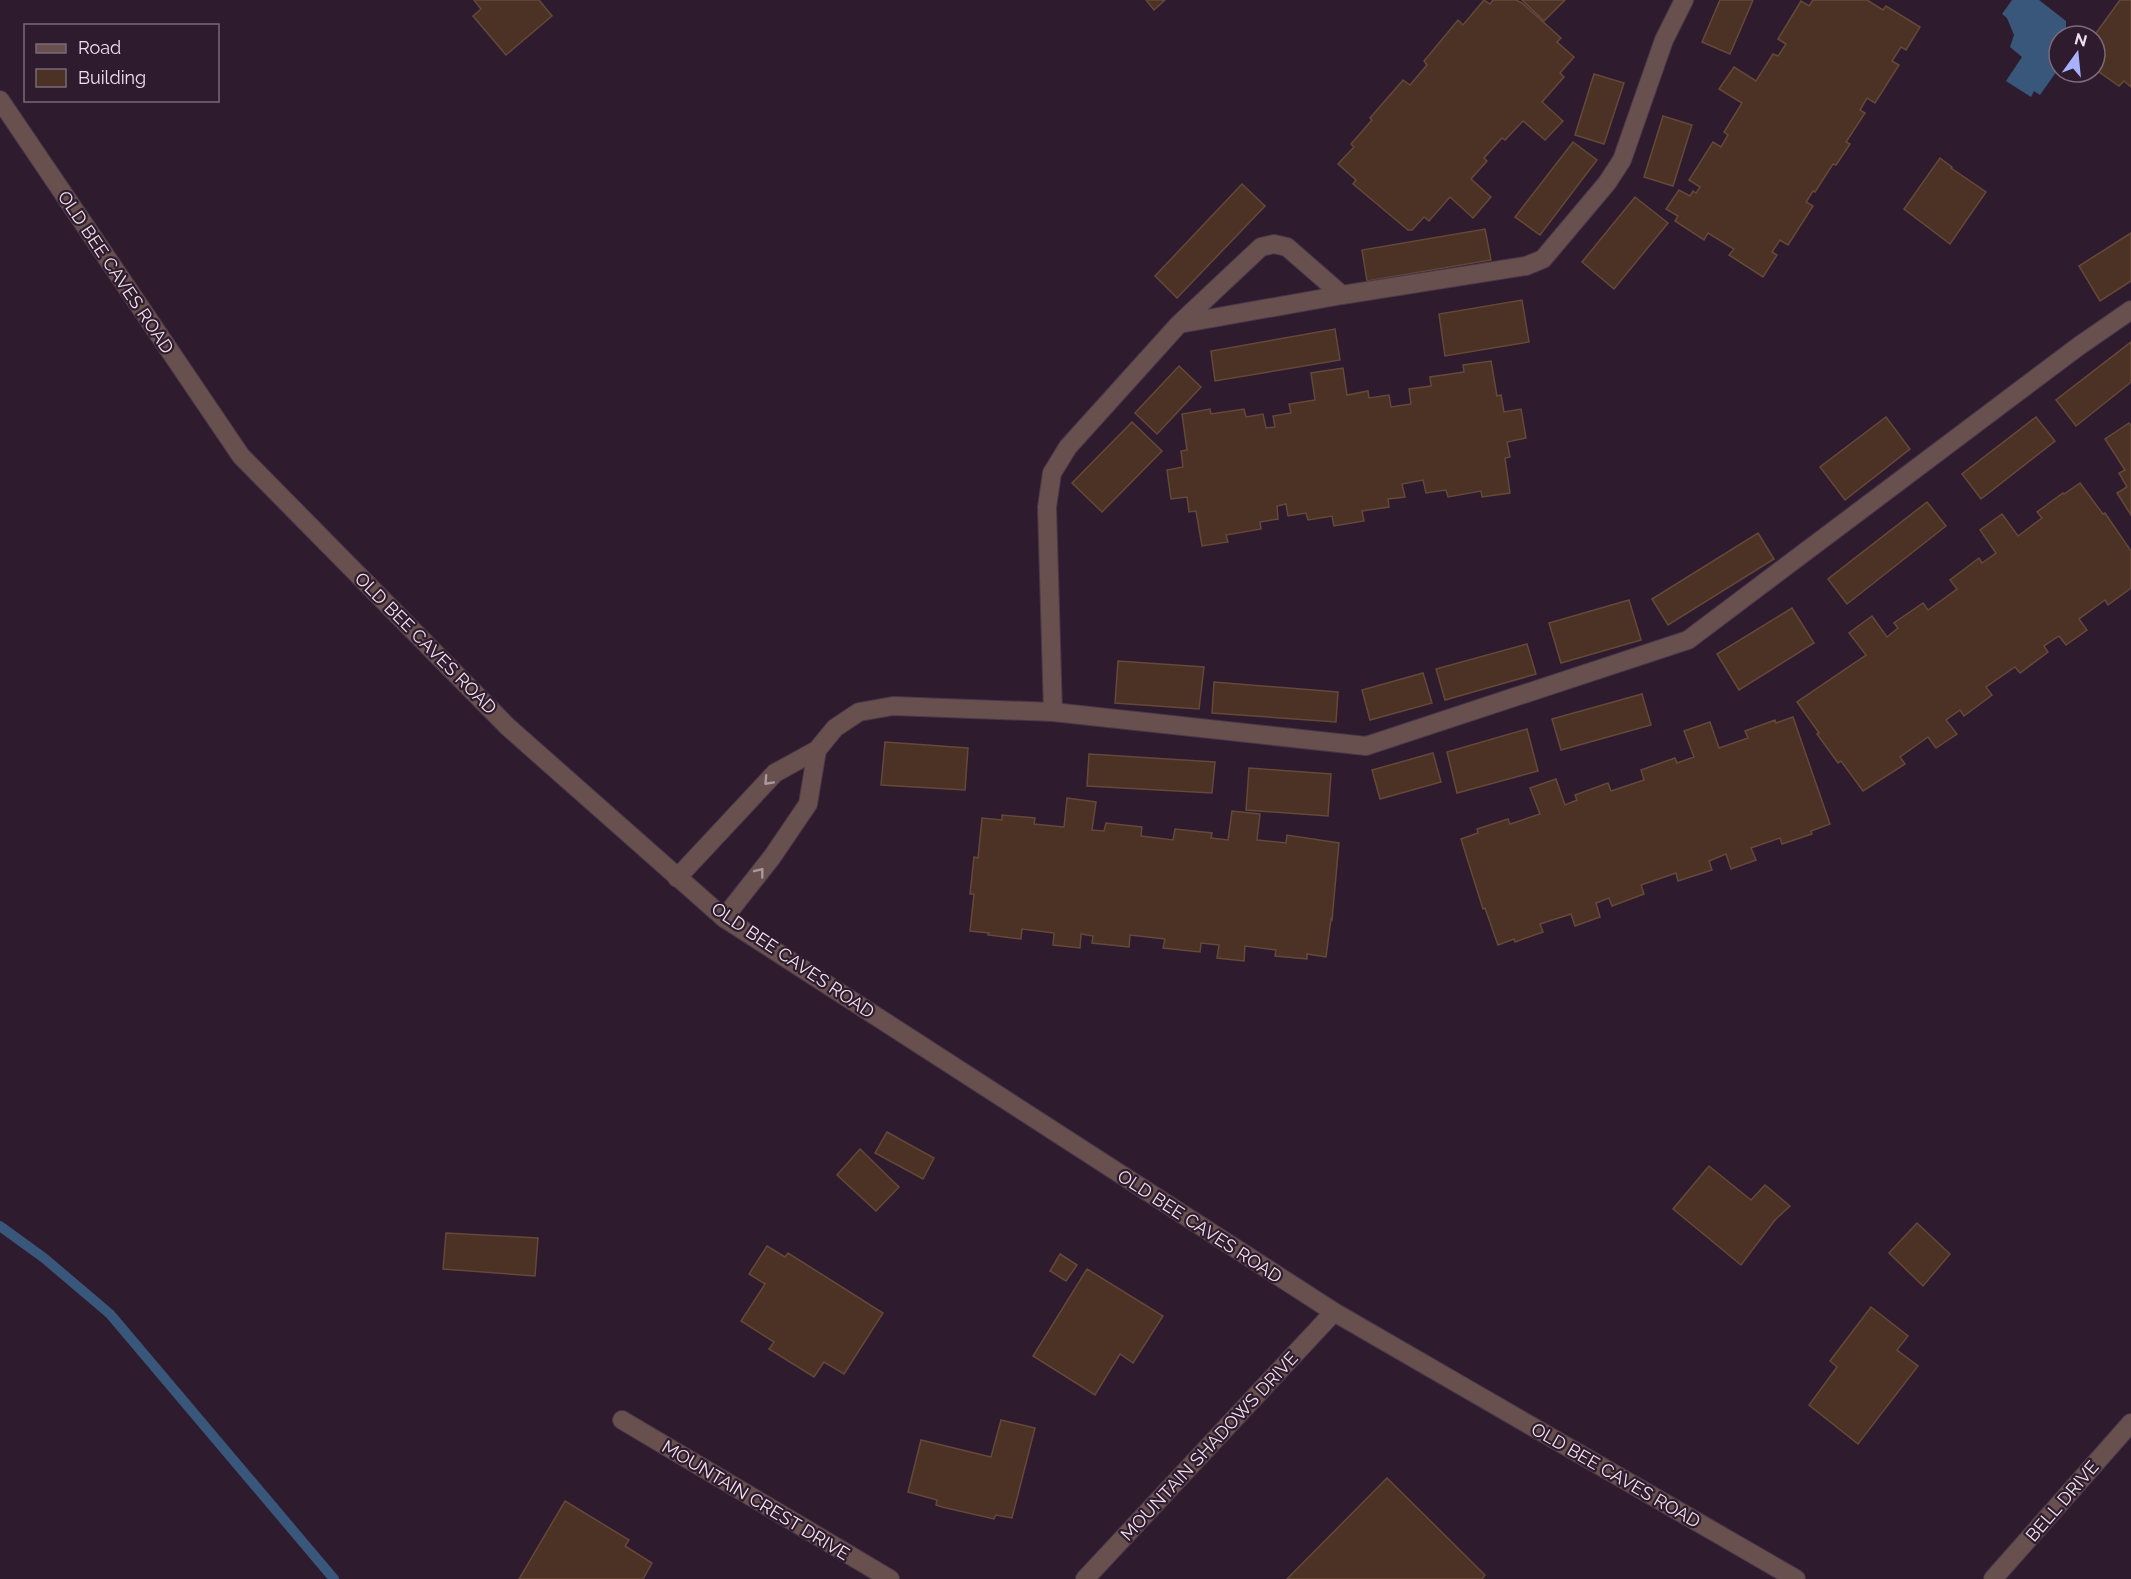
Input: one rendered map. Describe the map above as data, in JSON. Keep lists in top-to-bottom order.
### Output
{
  "streets": {
    "street": [
      "OLD BEE CAVES ROAD",
      "MOUNTAIN SHADOWS DRIVE",
      "MOUNTAIN CREST DRIVE",
      "BELL DRIVE"
    ]
  },
  "crossings": [
    ["OLD BEE CAVES ROAD", "MOUNTAIN SHADOWS DRIVE"]
  ],
  "legend": ["Road", "Building"],
  "north": "top"
}
